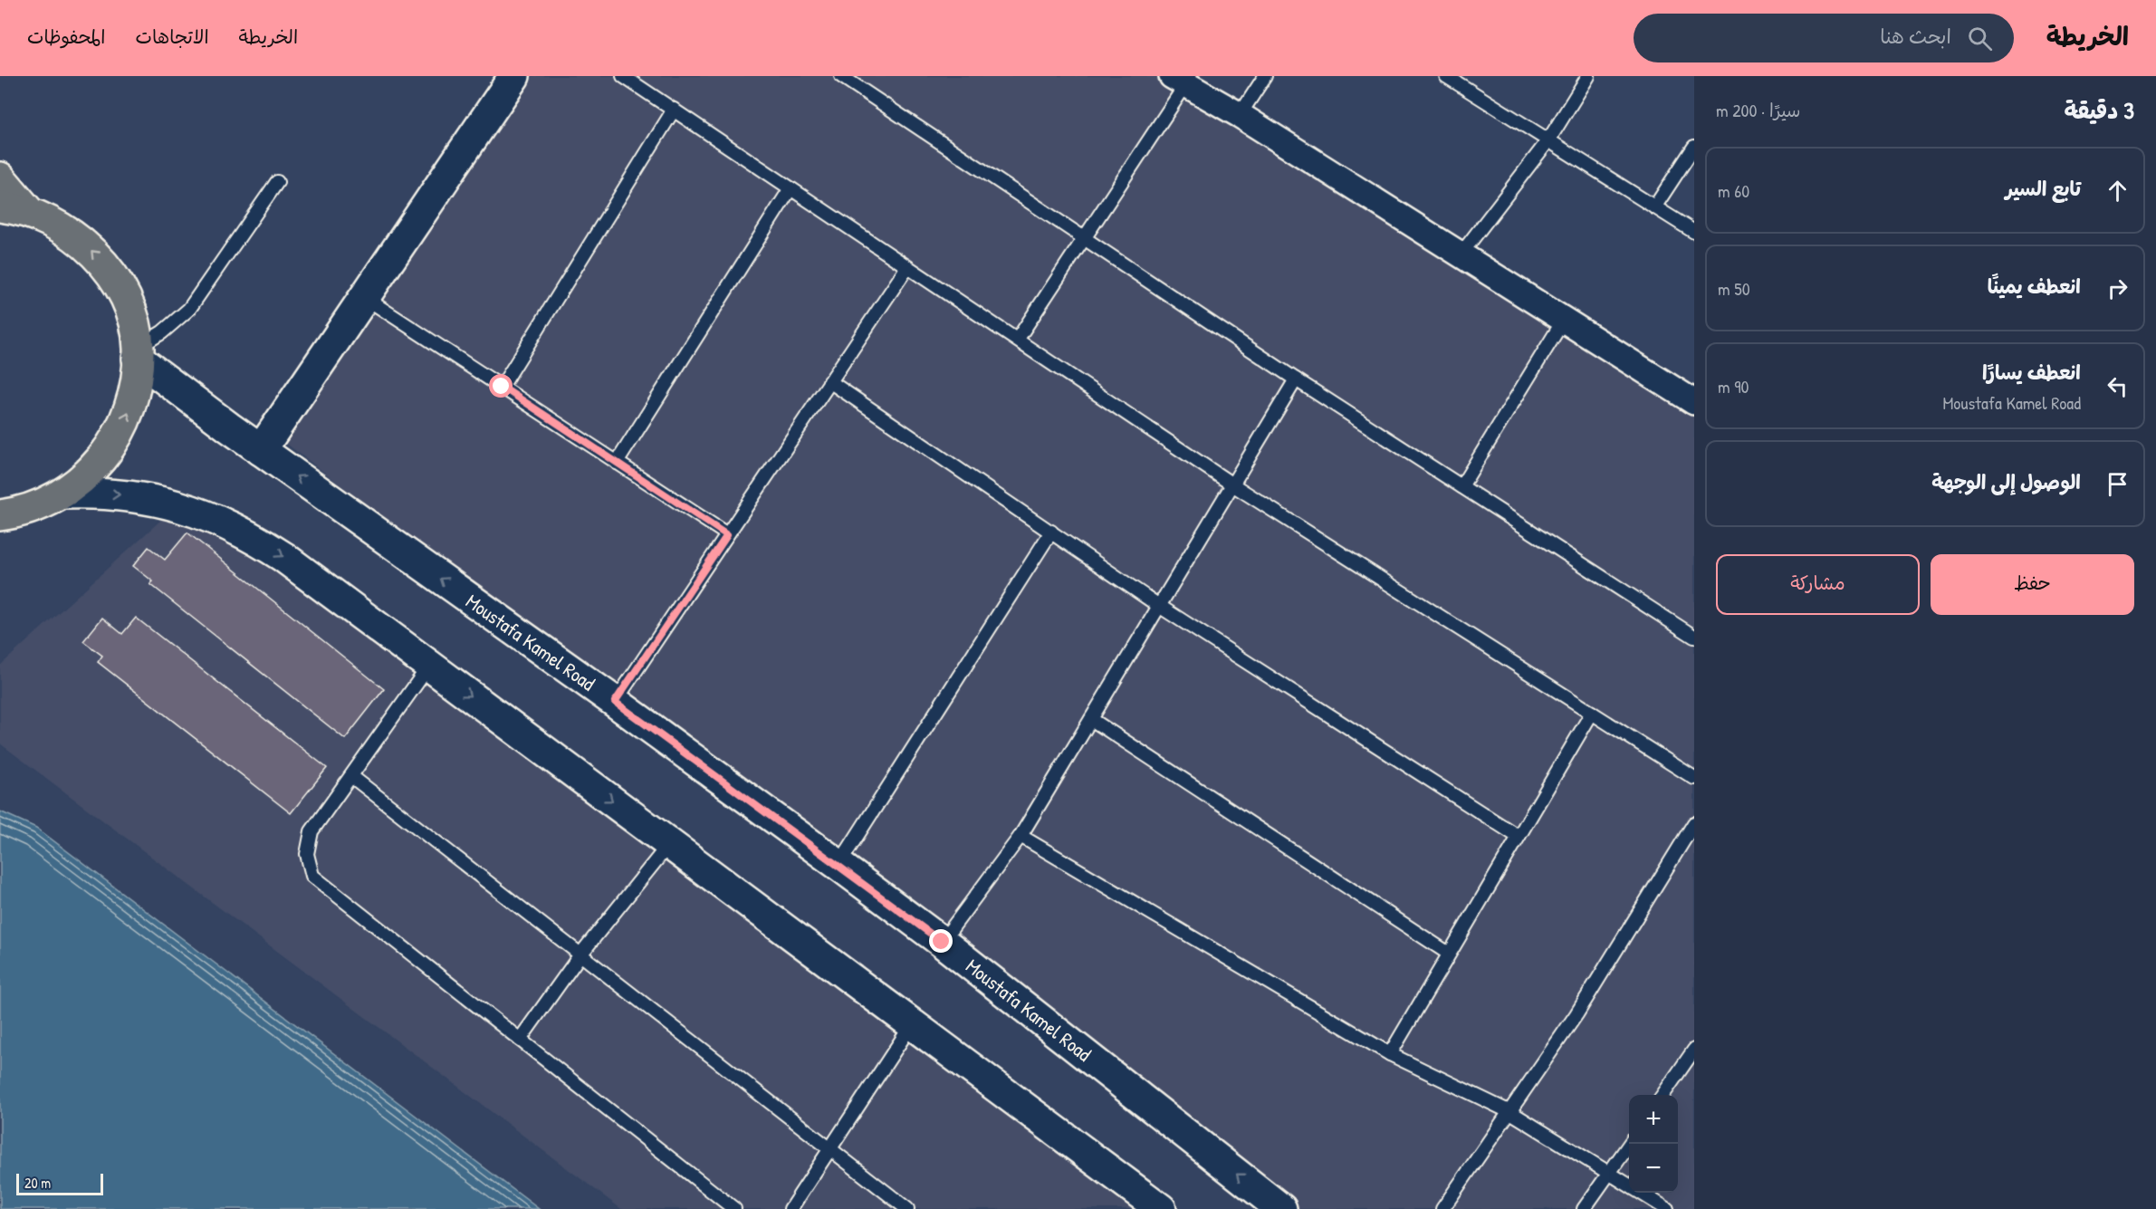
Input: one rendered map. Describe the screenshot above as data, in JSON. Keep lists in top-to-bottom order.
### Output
{
  "streets": {
    "main road": ["Moustafa Kamel Road"]
  },
  "scale_bar": "20 m",
  "page": {
    "header": "الخريطة",
    "search": "ابحث هنا",
    "nav": ["الخريطة", "الاتجاهات", "المحفوظات"],
    "heading": ["3 دقيقة", "سيرًا · 200 m"],
    "list": [
      ["تابع السير", "60 m"],
      ["انعطف يمينًا", "50 m"],
      ["انعطف يسارًا", "Moustafa Kamel Road", "90 m"],
      "الوصول إلى الوجهة"
    ],
    "buttons": ["حفظ", "مشاركة"],
    "map_buttons": ["+", "−"],
    "scale": "20 m"
  }
}
